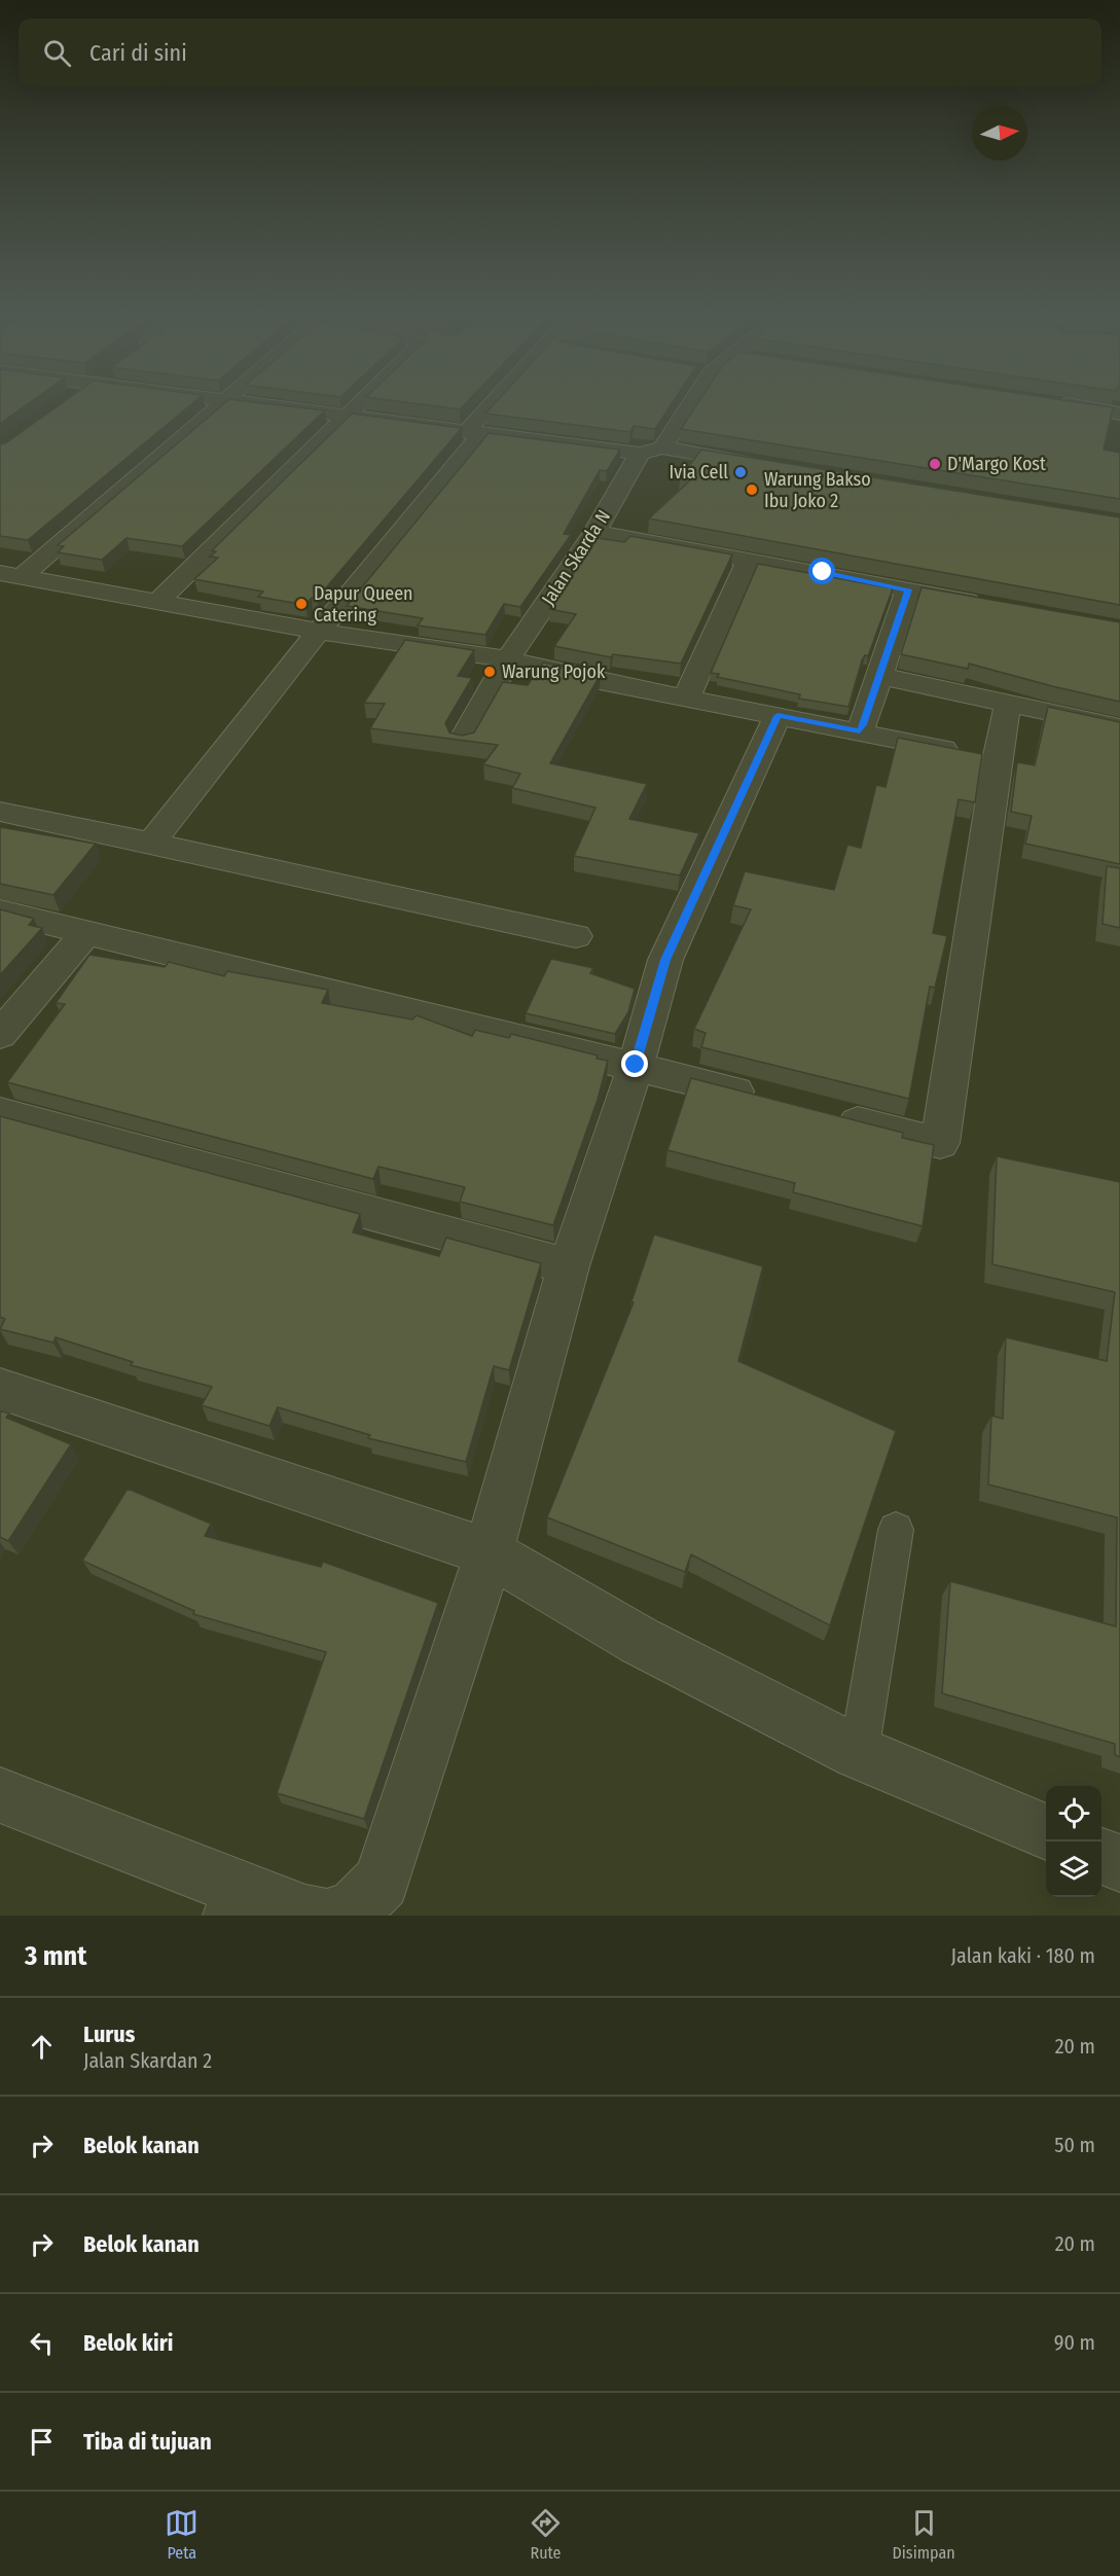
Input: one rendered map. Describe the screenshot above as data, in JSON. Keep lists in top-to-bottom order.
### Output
{
  "streets": {
    "street": ["Jalan Skarda N"]
  },
  "places": [
    "D'Margo Kost",
    "Ivia Cell",
    "Warung Bakso Ibu Joko 2",
    "Dapur Queen Catering",
    "Warung Pojok"
  ],
  "north": "right",
  "page": {
    "search": "Cari di sini",
    "heading": ["3 mnt", "Jalan kaki · 180 m"],
    "list": [
      ["Lurus", "Jalan Skardan 2", "20 m"],
      ["Belok kanan", "50 m"],
      ["Belok kanan", "20 m"],
      ["Belok kiri", "90 m"],
      "Tiba di tujuan"
    ],
    "nav": ["Peta", "Rute", "Disimpan"]
  }
}
